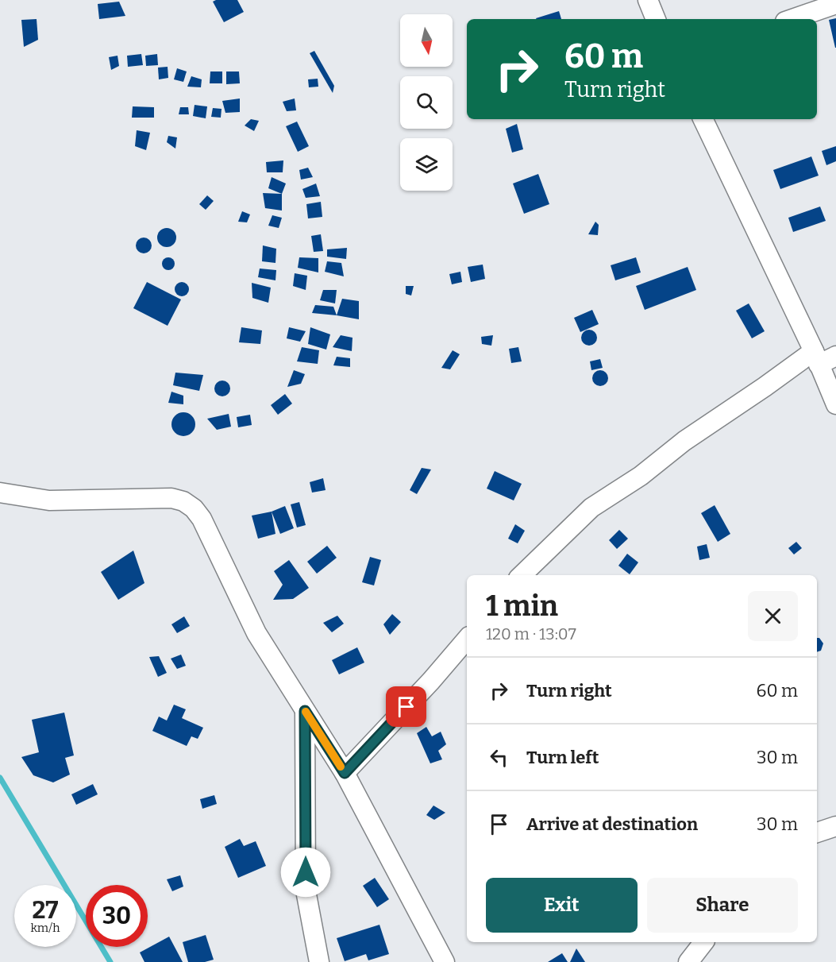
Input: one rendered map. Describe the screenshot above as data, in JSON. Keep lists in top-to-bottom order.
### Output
{
  "north": "bottom",
  "page": {
    "turn": ["60 m", "Turn right"],
    "heading": ["1 min", "120 m · 13:07"],
    "list": [
      {
        "name": "Turn right",
        "value": "60 m"
      },
      {
        "name": "Turn left",
        "value": "30 m"
      },
      {
        "name": "Arrive at destination",
        "value": "30 m"
      }
    ],
    "buttons": ["Exit", "Share"],
    "speed": "27 km/h",
    "limit": "30"
  }
}
